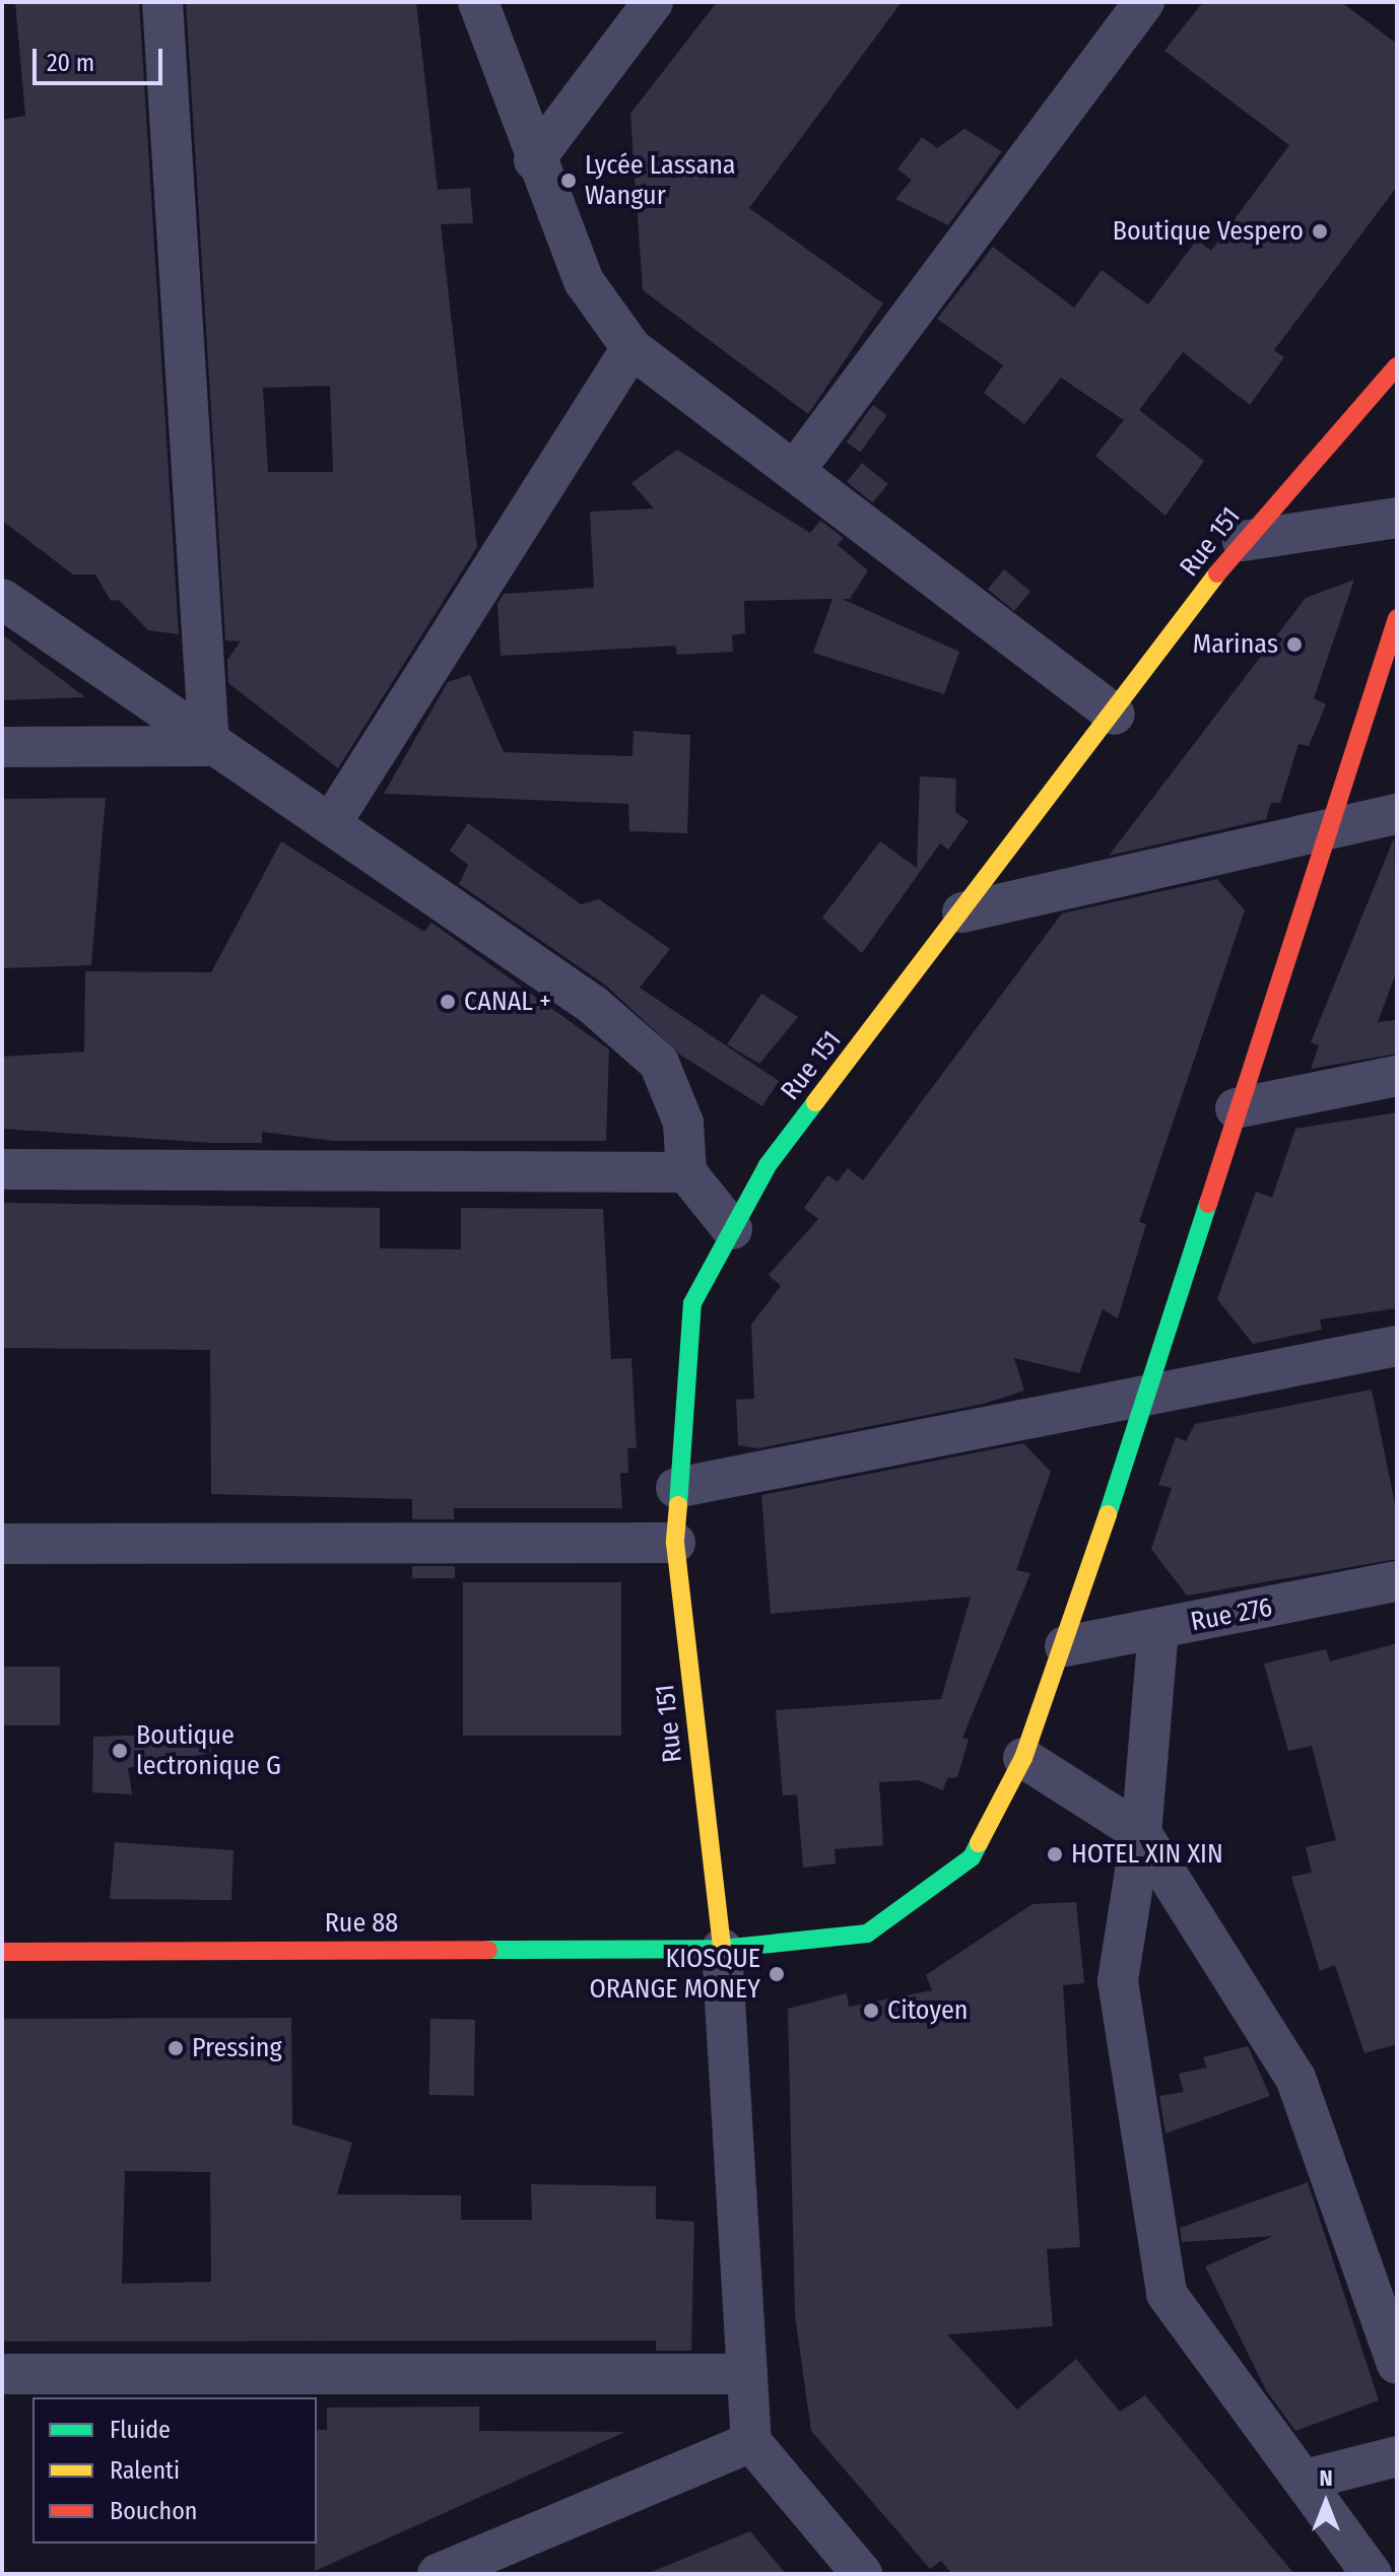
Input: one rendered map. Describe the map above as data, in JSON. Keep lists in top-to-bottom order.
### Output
{
  "streets": {
    "main road": ["Rue 151", "Rue 88"],
    "street": ["Rue 276"]
  },
  "crossings": [
    ["Rue 151", "Rue 88"],
    ["Rue 276", "Rue 88"]
  ],
  "places": [
    "Lycée Lassana Wangur",
    "Boutique Vespero",
    "Marinas",
    "CANAL +",
    "Boutique lectronique G",
    "HOTEL XIN XIN",
    "KIOSQUE ORANGE MONEY",
    "Citoyen",
    "Pressing"
  ],
  "legend": ["Fluide", "Ralenti", "Bouchon"],
  "scale_bar": "20 m",
  "north": "top"
}
